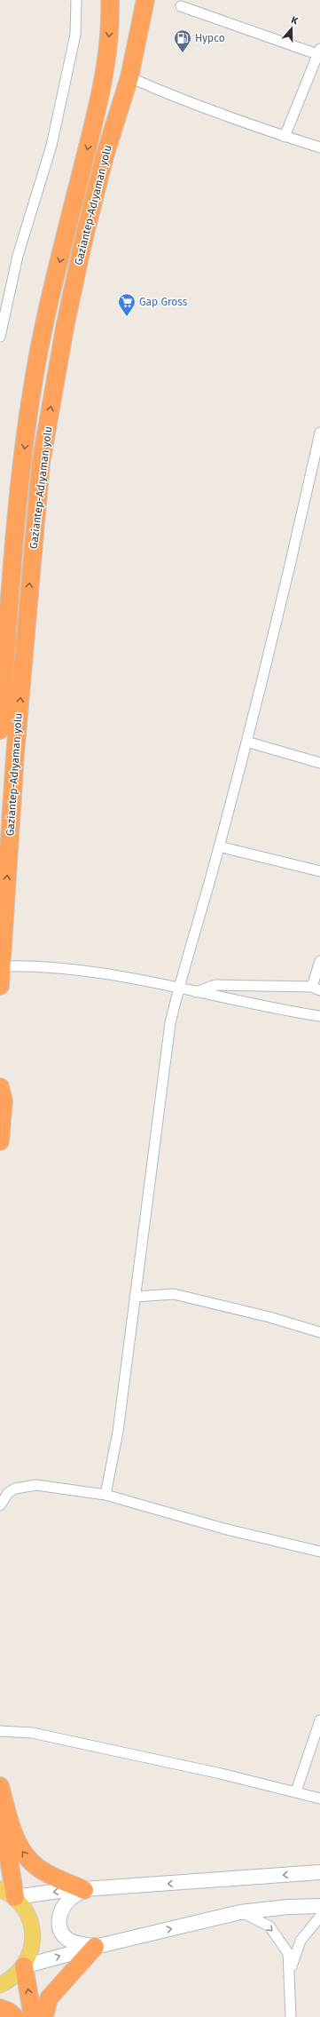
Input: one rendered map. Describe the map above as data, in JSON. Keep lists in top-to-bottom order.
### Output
{
  "streets": {
    "highway": ["Gaziantep-Adıyaman yolu"]
  },
  "places": {
    "fuel station": ["Hypco"],
    "supermarket": ["Gap Gross"]
  },
  "north": "top"
}
